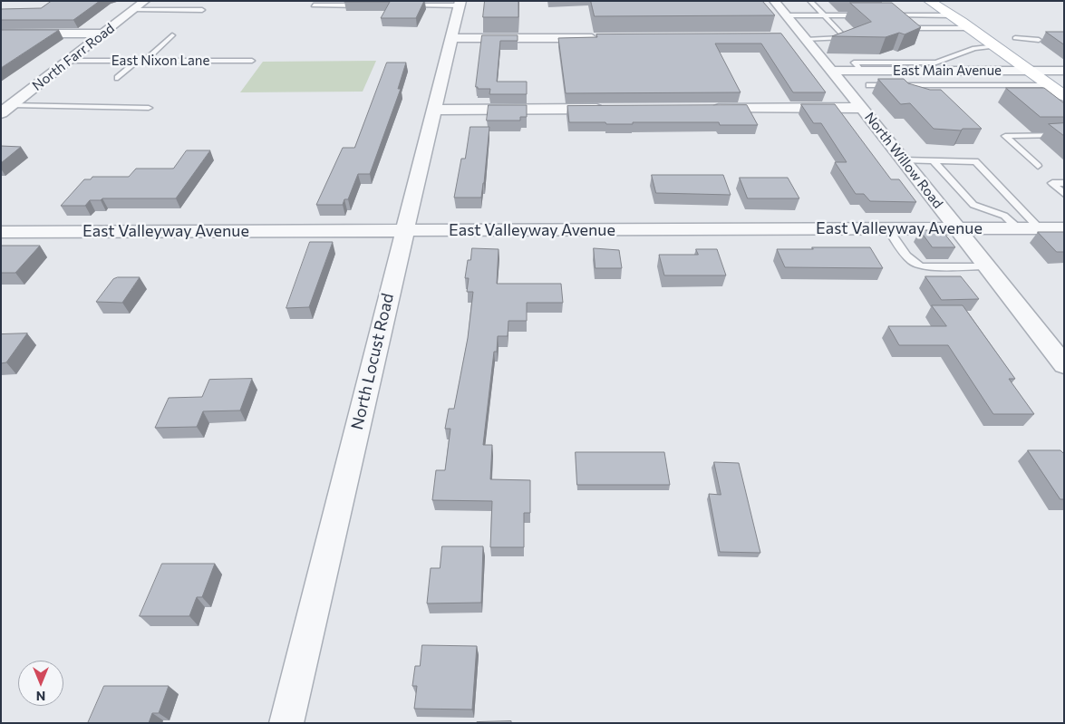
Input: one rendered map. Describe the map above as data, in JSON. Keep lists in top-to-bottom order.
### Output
{
  "streets": {
    "street": [
      "North Farr Road",
      "East Main Avenue",
      "North Willow Road",
      "East Valleyway Avenue",
      "North Locust Road"
    ],
    "lane": ["East Nixon Lane"]
  },
  "crossings": [
    ["North Farr Road", "East Nixon Lane"],
    ["East Main Avenue", "North Willow Road"],
    ["North Willow Road", "East Valleyway Avenue"],
    ["East Valleyway Avenue", "North Locust Road"]
  ],
  "north": "bottom"
}
